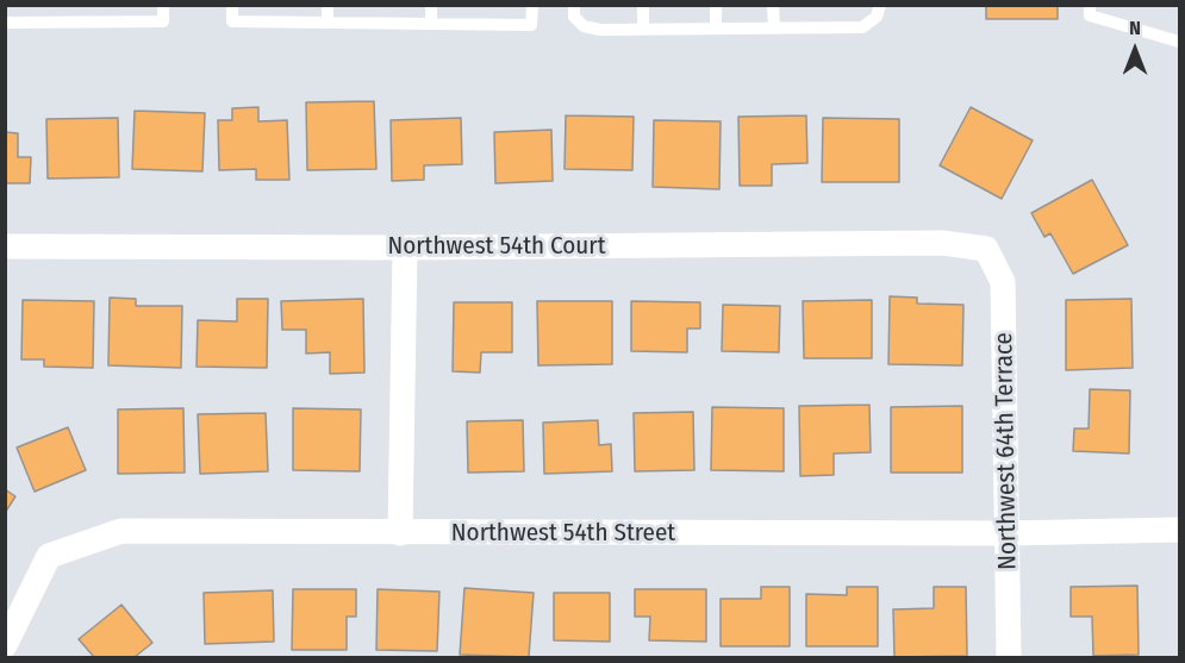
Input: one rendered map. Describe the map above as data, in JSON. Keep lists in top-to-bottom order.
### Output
{
  "streets": {
    "street": ["Northwest 54th Court", "Northwest 64th Terrace", "Northwest 54th Street"]
  },
  "crossings": [
    ["Northwest 54th Court", "Northwest 64th Terrace"],
    ["Northwest 64th Terrace", "Northwest 54th Street"]
  ],
  "north": "top"
}
